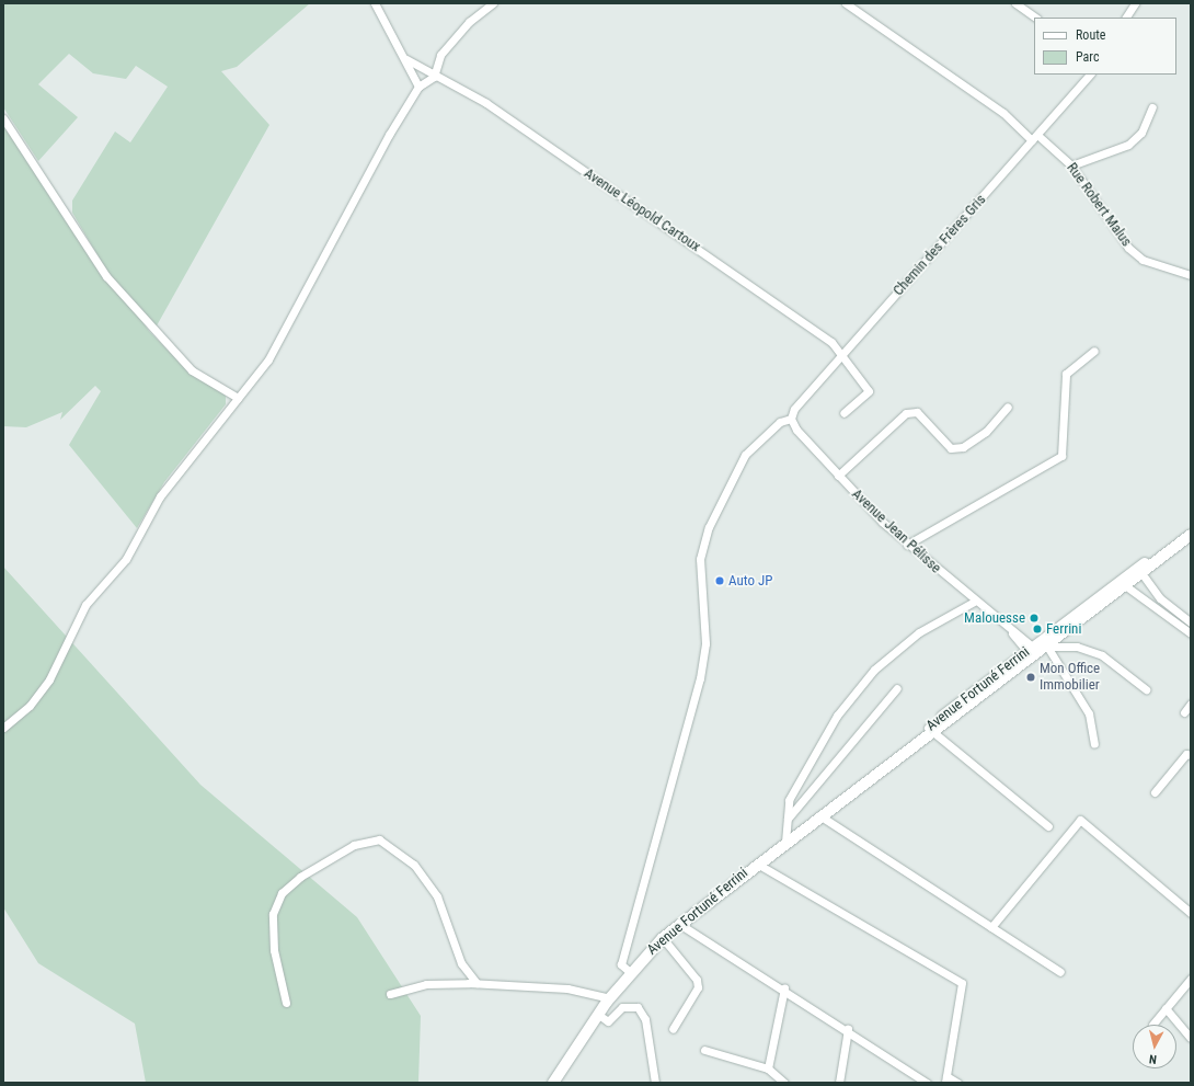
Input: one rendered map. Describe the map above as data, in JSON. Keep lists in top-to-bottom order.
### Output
{
  "streets": {
    "main road": ["Avenue Fortuné Ferrini"],
    "street": [
      "Rue Robert Malus",
      "Avenue Léopold Cartoux",
      "Chemin des Frères Gris",
      "Avenue Jean Pélisse"
    ]
  },
  "crossings": [
    ["Rue Robert Malus", "Chemin des Frères Gris"],
    ["Avenue Léopold Cartoux", "Chemin des Frères Gris"],
    ["Chemin des Frères Gris", "Avenue Jean Pélisse"],
    ["Avenue Jean Pélisse", "Avenue Fortuné Ferrini"]
  ],
  "places": [
    "Auto JP",
    "Malouesse",
    "Ferrini",
    "Mon Office Immobilier"
  ],
  "legend": ["Route", "Parc"],
  "north": "bottom"
}
